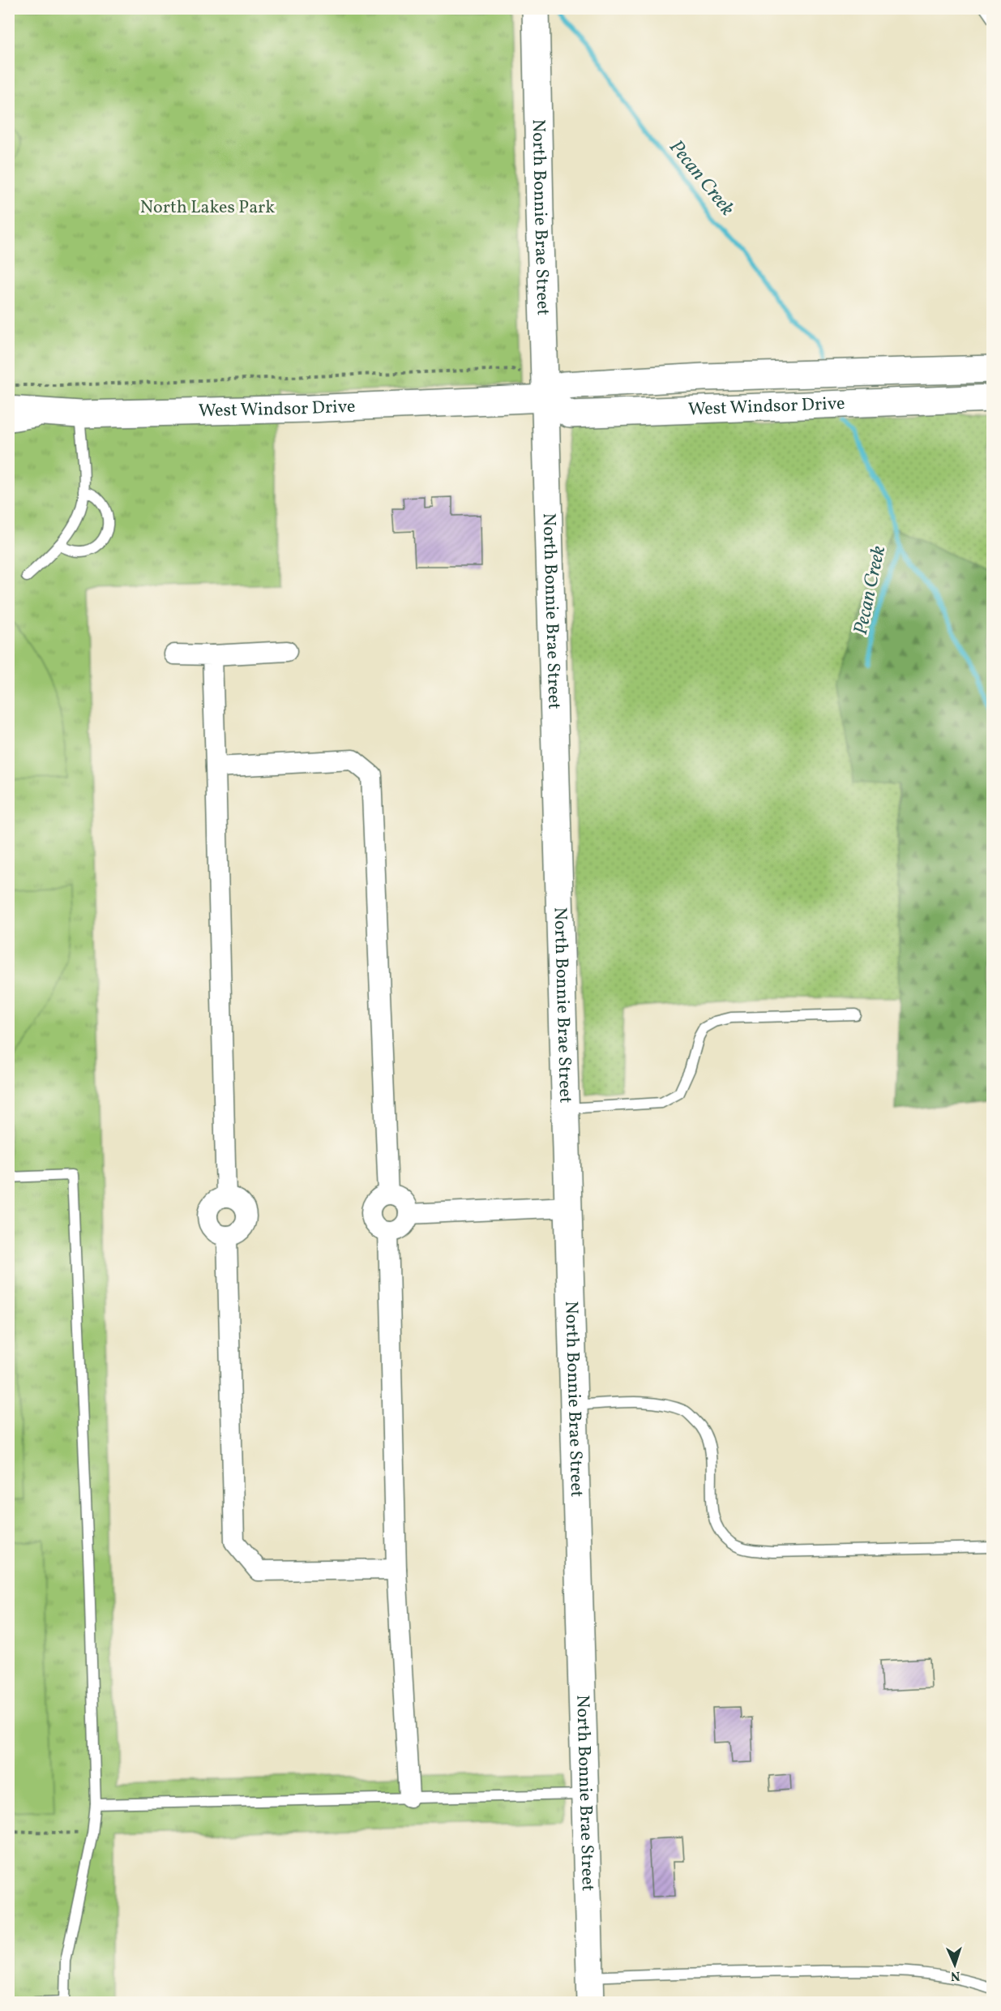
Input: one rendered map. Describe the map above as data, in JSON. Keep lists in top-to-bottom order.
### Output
{
  "streets": {
    "main road": ["North Bonnie Brae Street", "West Windsor Drive"]
  },
  "crossings": [
    ["North Bonnie Brae Street", "West Windsor Drive"]
  ],
  "water": ["Pecan Creek"],
  "parks": ["North Lakes Park"],
  "north": "bottom"
}
